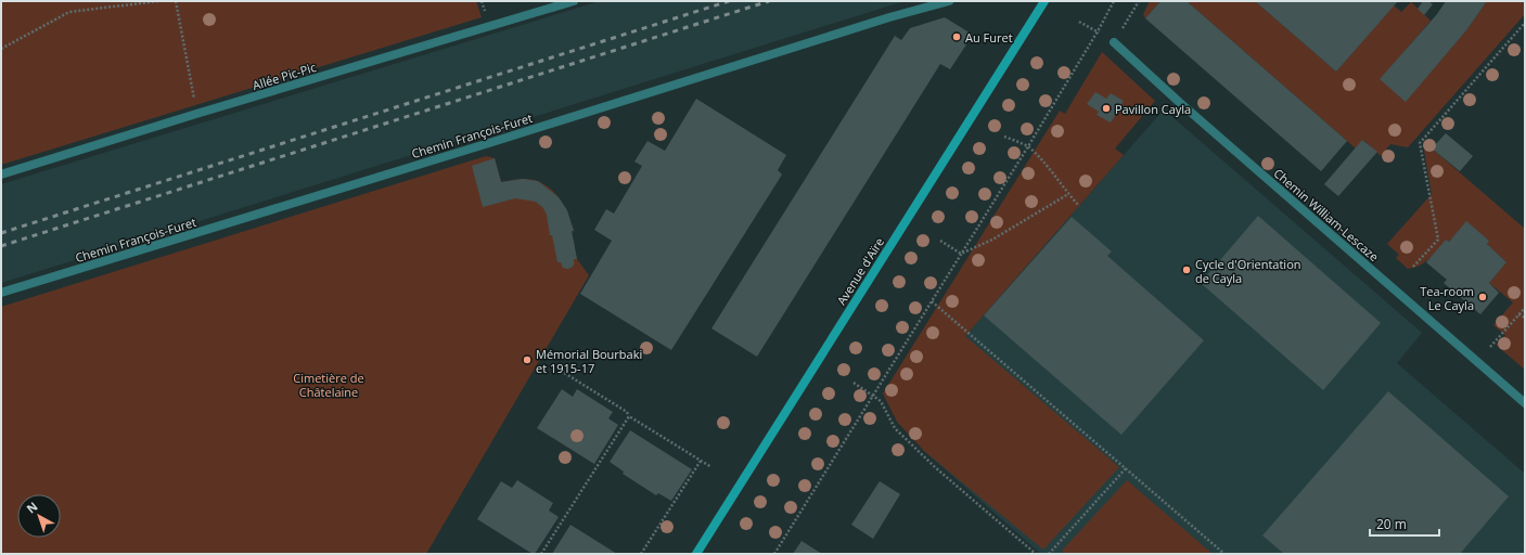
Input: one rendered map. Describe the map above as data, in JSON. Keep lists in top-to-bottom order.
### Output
{
  "streets": {
    "main road": ["Avenue d'Aïre"],
    "street": ["Allée Pic-Pic", "Chemin François-Furet", "Chemin William-Lescaze"]
  },
  "parks": ["Cimetière de Châtelaine"],
  "places": [
    "Au Furet",
    "Pavillon Cayla",
    "Cycle d'Orientation de Cayla",
    "Tea-room Le Cayla",
    "Mémorial Bourbaki et 1915-17"
  ],
  "scale_bar": "20 m",
  "north": "top left"
}
